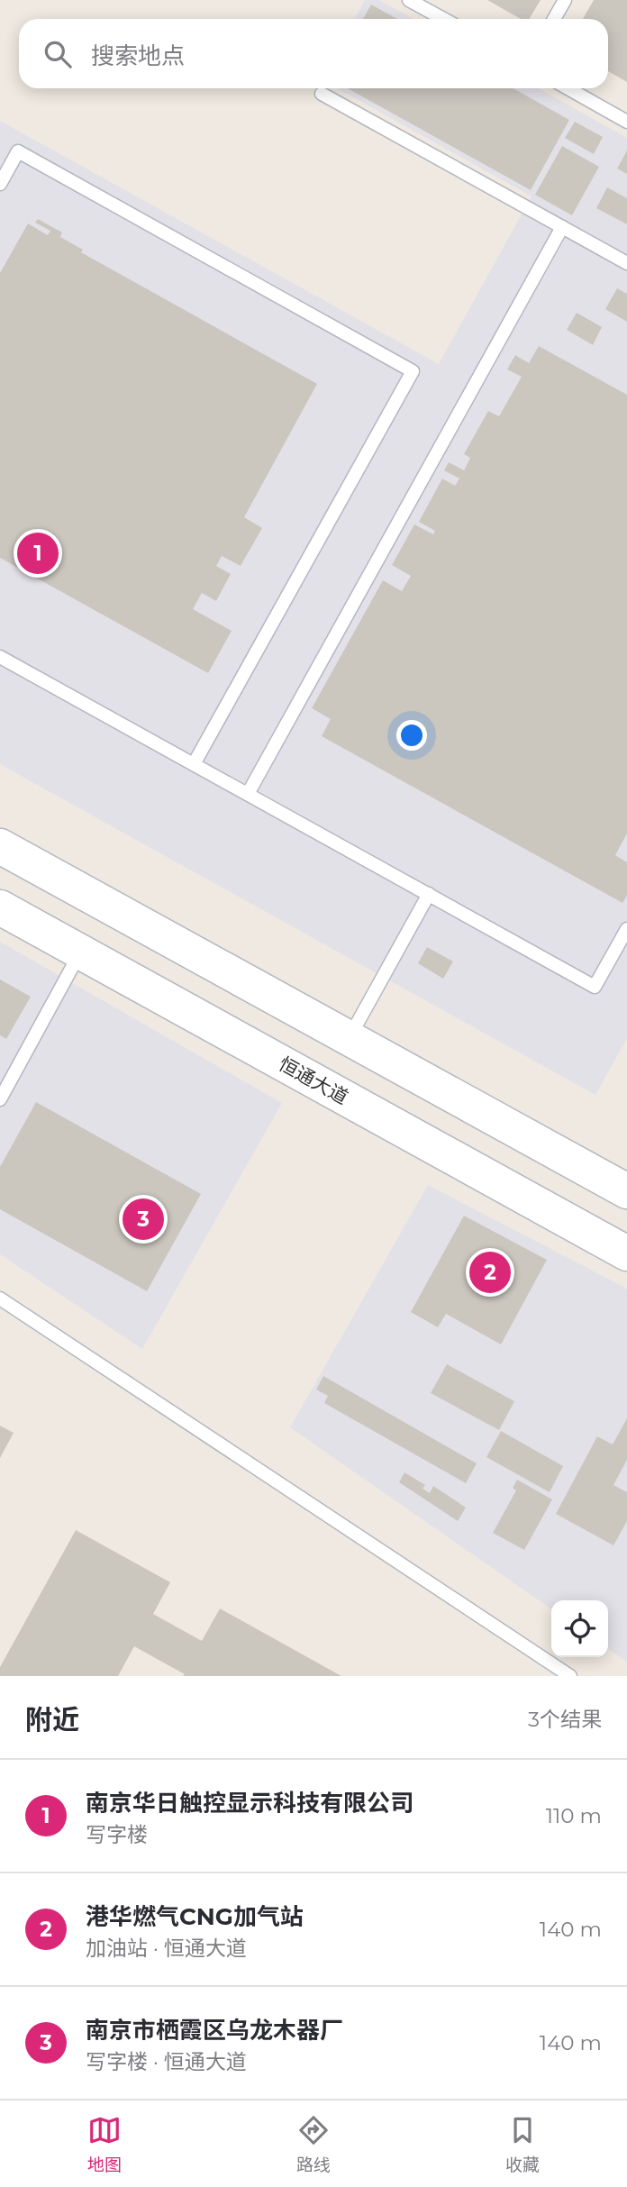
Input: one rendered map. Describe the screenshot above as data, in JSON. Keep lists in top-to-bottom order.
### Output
{
  "streets": {
    "main road": ["恒通大道"]
  },
  "page": {
    "search": "搜索地点",
    "pins": ["1", "3", "2"],
    "heading": ["附近", "3个结果"],
    "list": [
      {
        "mark": "1",
        "name": "南京华日触控显示科技有限公司",
        "note": "写字楼",
        "value": "110 m"
      },
      {
        "mark": "2",
        "name": "港华燃气CNG加气站",
        "note": "加油站 · 恒通大道",
        "value": "140 m"
      },
      {
        "mark": "3",
        "name": "南京市栖霞区乌龙木器厂",
        "note": "写字楼 · 恒通大道",
        "value": "140 m"
      }
    ],
    "nav": ["地图", "路线", "收藏"]
  }
}
